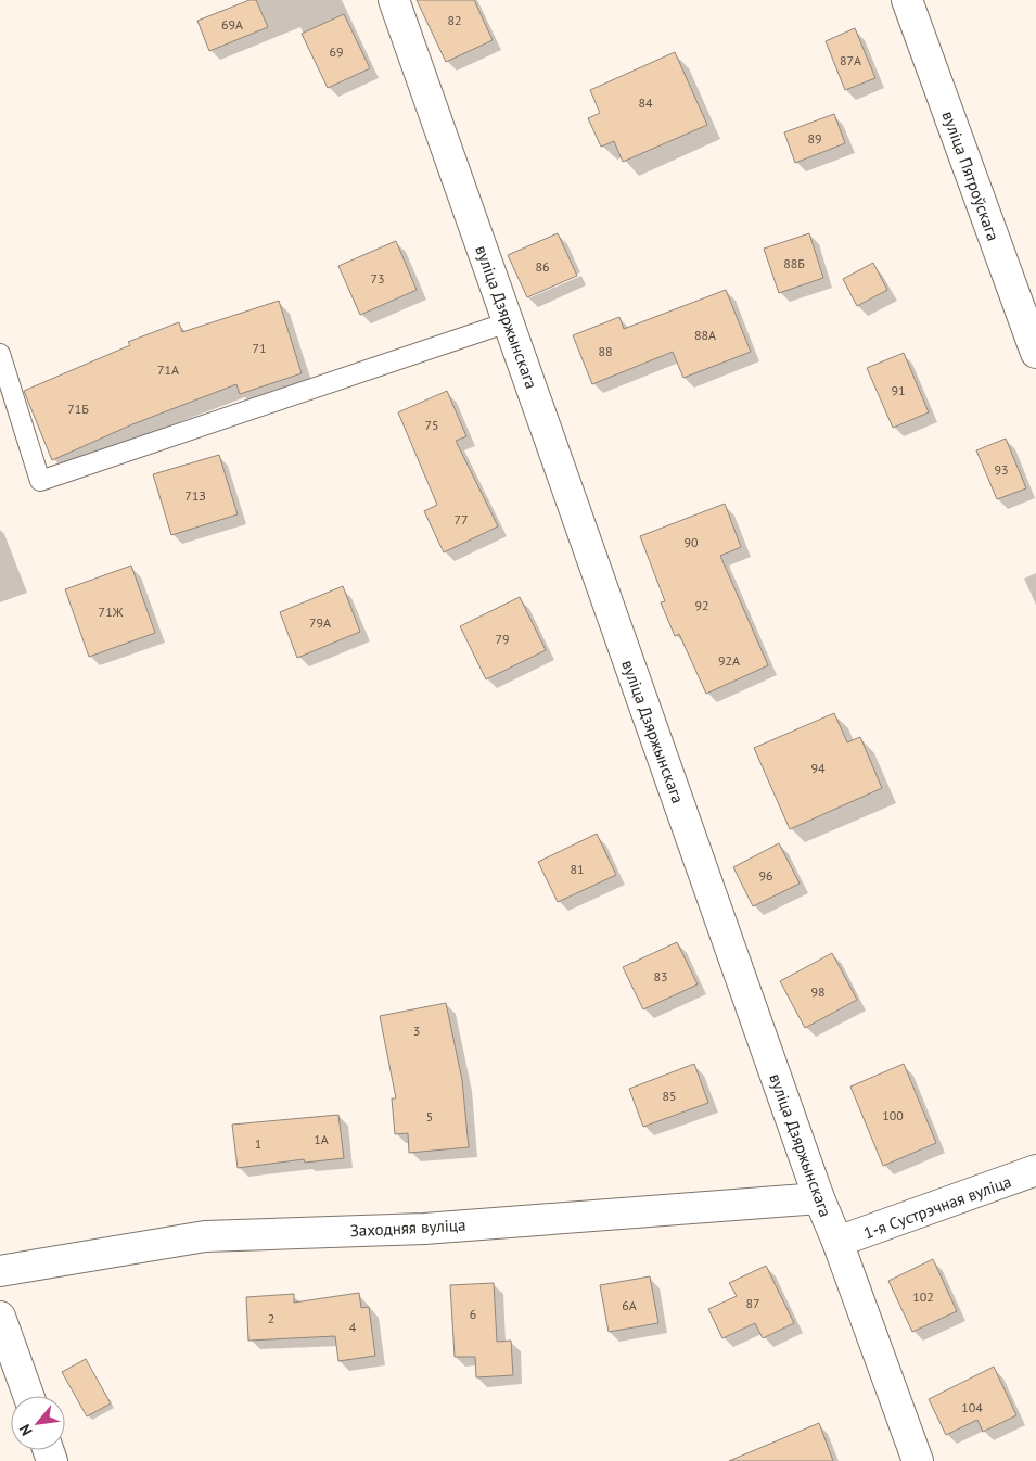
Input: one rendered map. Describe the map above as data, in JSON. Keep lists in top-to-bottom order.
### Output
{
  "streets": {
    "street": [
      "вуліца Пятроўскага",
      "вуліца Дзяржынскага",
      "1-я Сустрэчная вуліца",
      "Заходняя вуліца"
    ]
  },
  "crossings": [
    ["вуліца Дзяржынскага", "1-я Сустрэчная вуліца"],
    ["вуліца Дзяржынскага", "Заходняя вуліца"]
  ],
  "house_numbers": [
    "82",
    "69А",
    "69",
    "87А",
    "84",
    "89",
    "88Б",
    "86",
    "73",
    "88А",
    "71",
    "88",
    "71А",
    "91",
    "71Б",
    "75",
    "93",
    "71З",
    "77",
    "90",
    "92",
    "71Ж",
    "79А",
    "79",
    "92А",
    "94",
    "81",
    "96",
    "83",
    "98",
    "3",
    "85",
    "100",
    "5",
    "1А",
    "1",
    "102",
    "87",
    "6А",
    "6",
    "2",
    "4",
    "104"
  ],
  "north": "bottom left"
}
